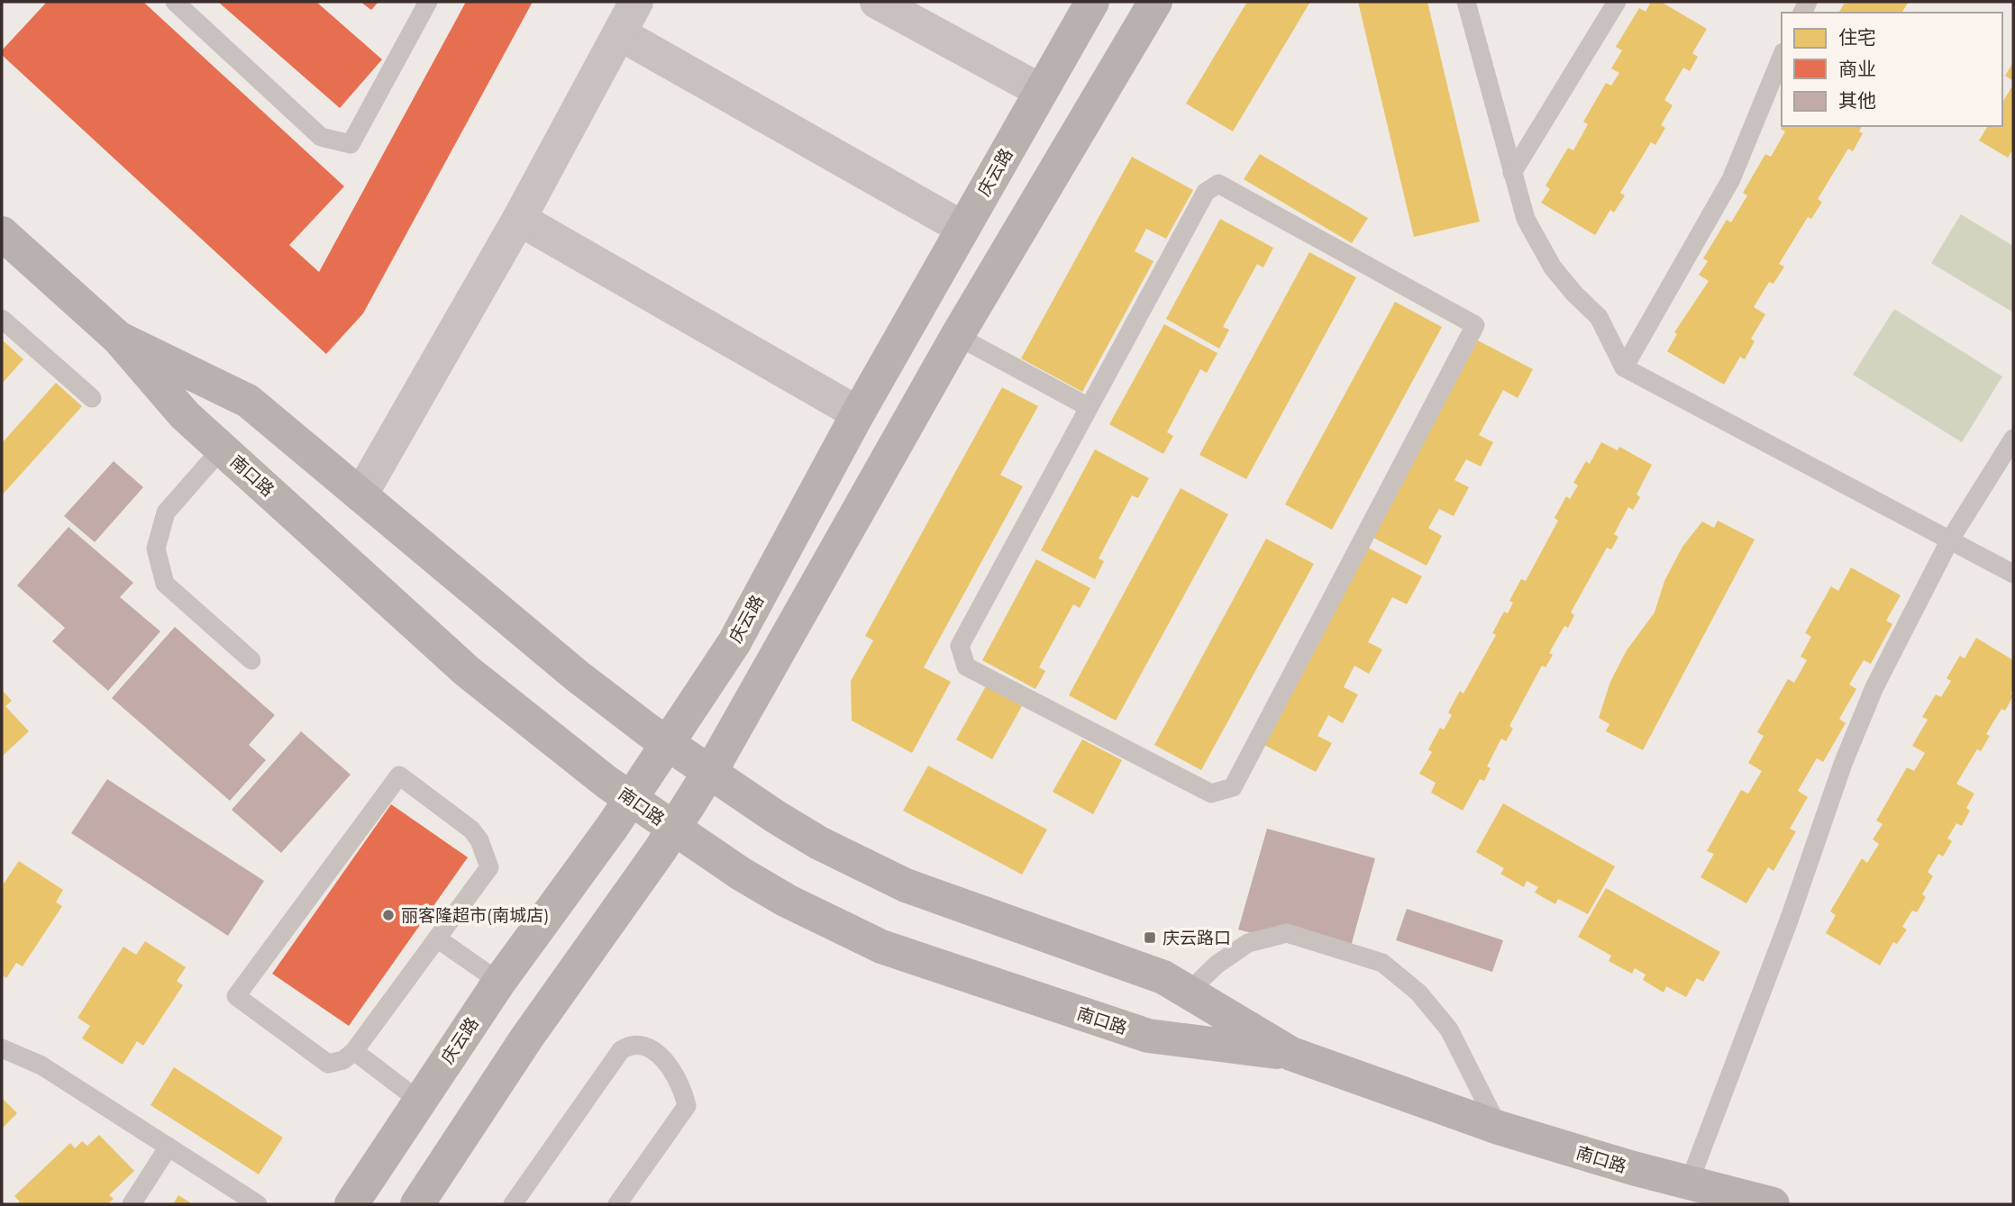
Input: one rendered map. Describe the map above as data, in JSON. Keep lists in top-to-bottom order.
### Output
{
  "streets": {
    "main road": ["庆云路", "南口路"]
  },
  "crossings": [
    ["庆云路", "南口路"]
  ],
  "places": {
    "other": ["丽客隆超市(南城店)"],
    "transit": ["庆云路口"]
  },
  "legend": ["住宅", "商业", "其他"]
}
